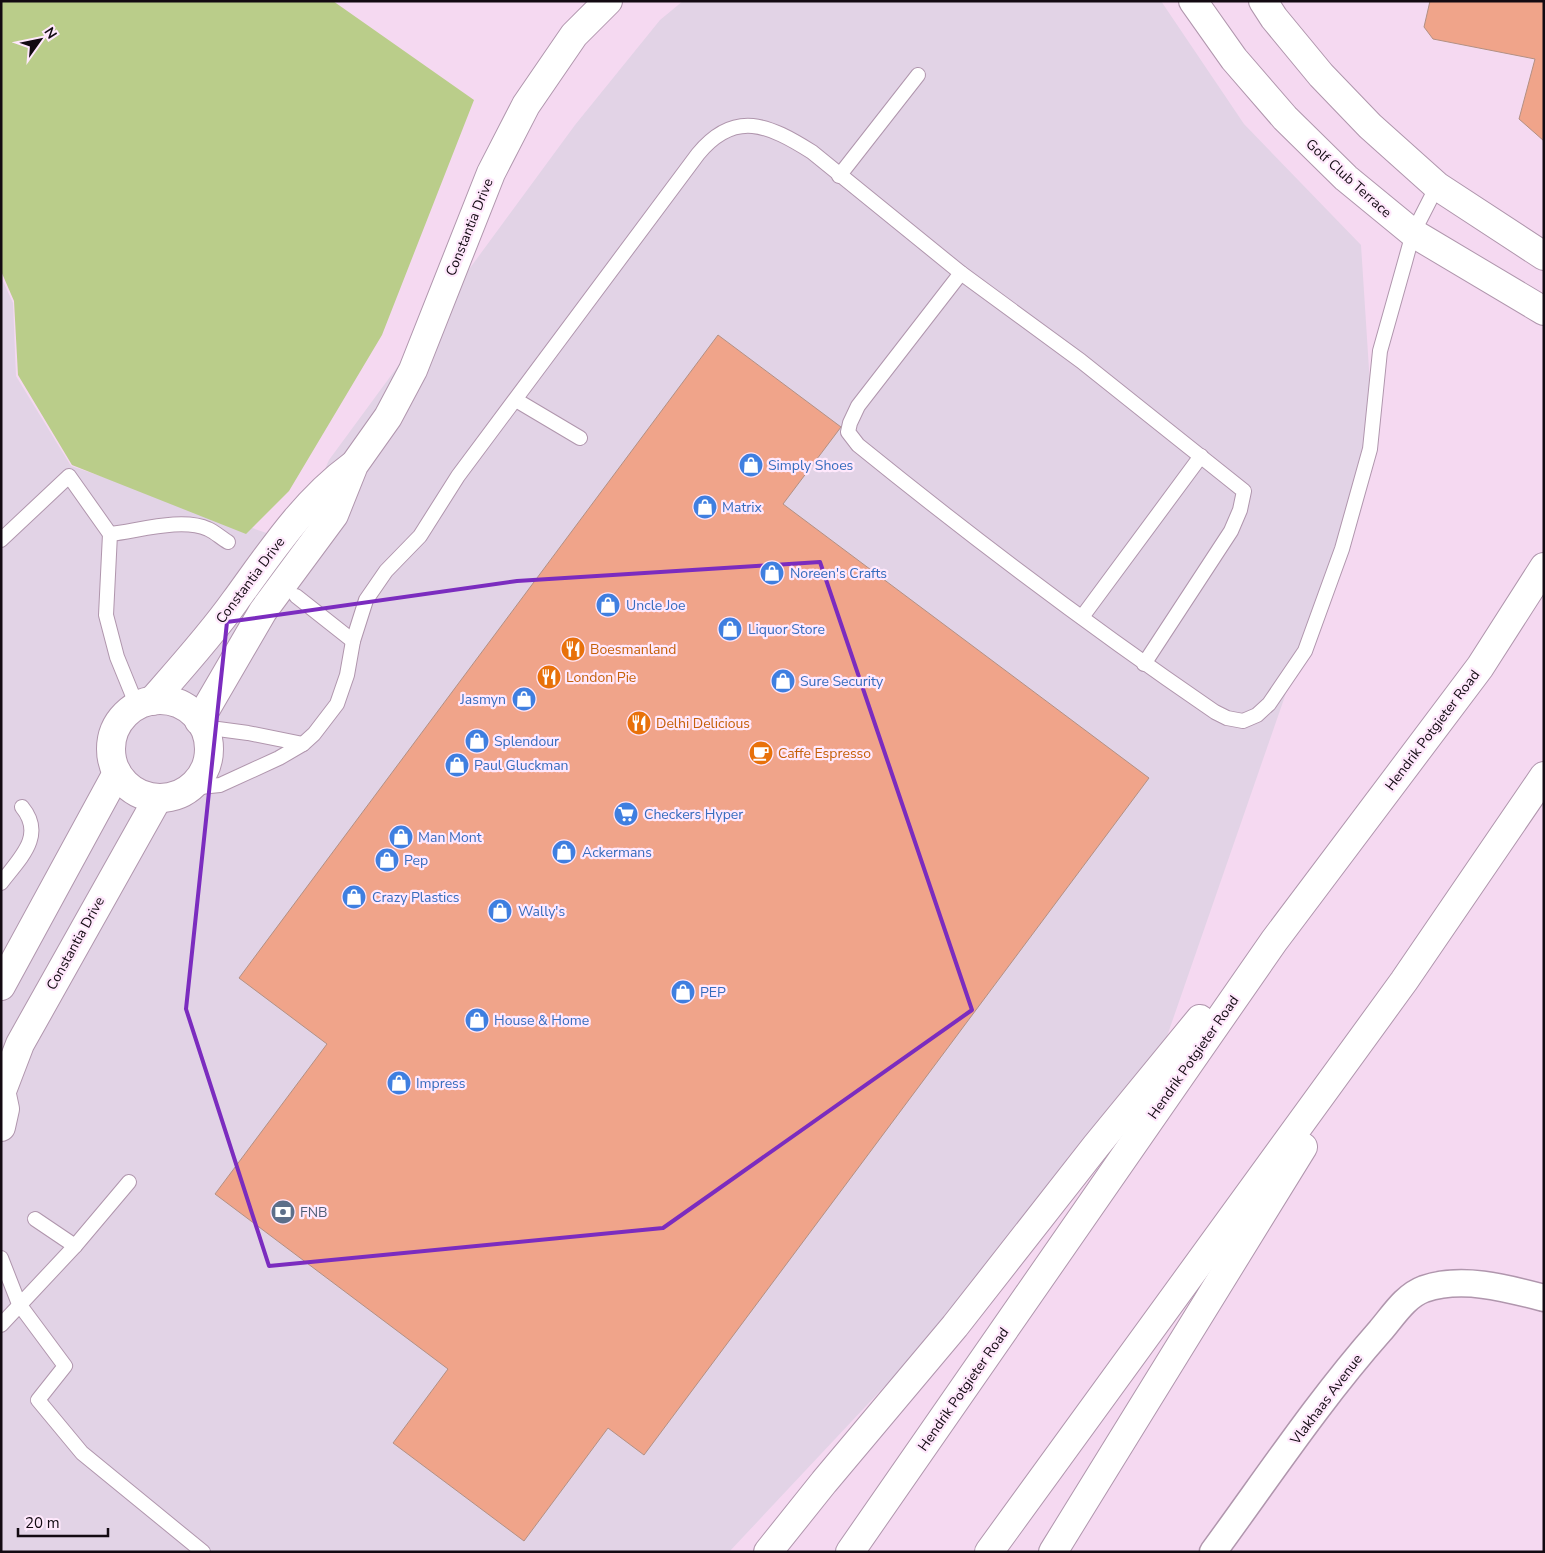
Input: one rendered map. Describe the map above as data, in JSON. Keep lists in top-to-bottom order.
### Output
{
  "streets": {
    "main road": ["Golf Club Terrace", "Constantia Drive", "Hendrik Potgieter Road"],
    "street": ["Vlakhaas Avenue"]
  },
  "places": {
    "shop": [
      "Simply Shoes",
      "Matrix",
      "Noreen's Crafts",
      "Uncle Joe",
      "Liquor Store",
      "Sure Security",
      "Jasmyn",
      "Splendour",
      "Paul Gluckman",
      "Man Mont",
      "Ackermans",
      "Pep",
      "Crazy Plastics",
      "Wally's",
      "PEP",
      "House & Home",
      "Impress"
    ],
    "restaurant": ["Boesmanland", "London Pie", "Delhi Delicious"],
    "cafe": ["Caffe Espresso"],
    "supermarket": ["Checkers Hyper"],
    "bank": ["FNB"]
  },
  "scale_bar": "20 m",
  "north": "top right"
}
